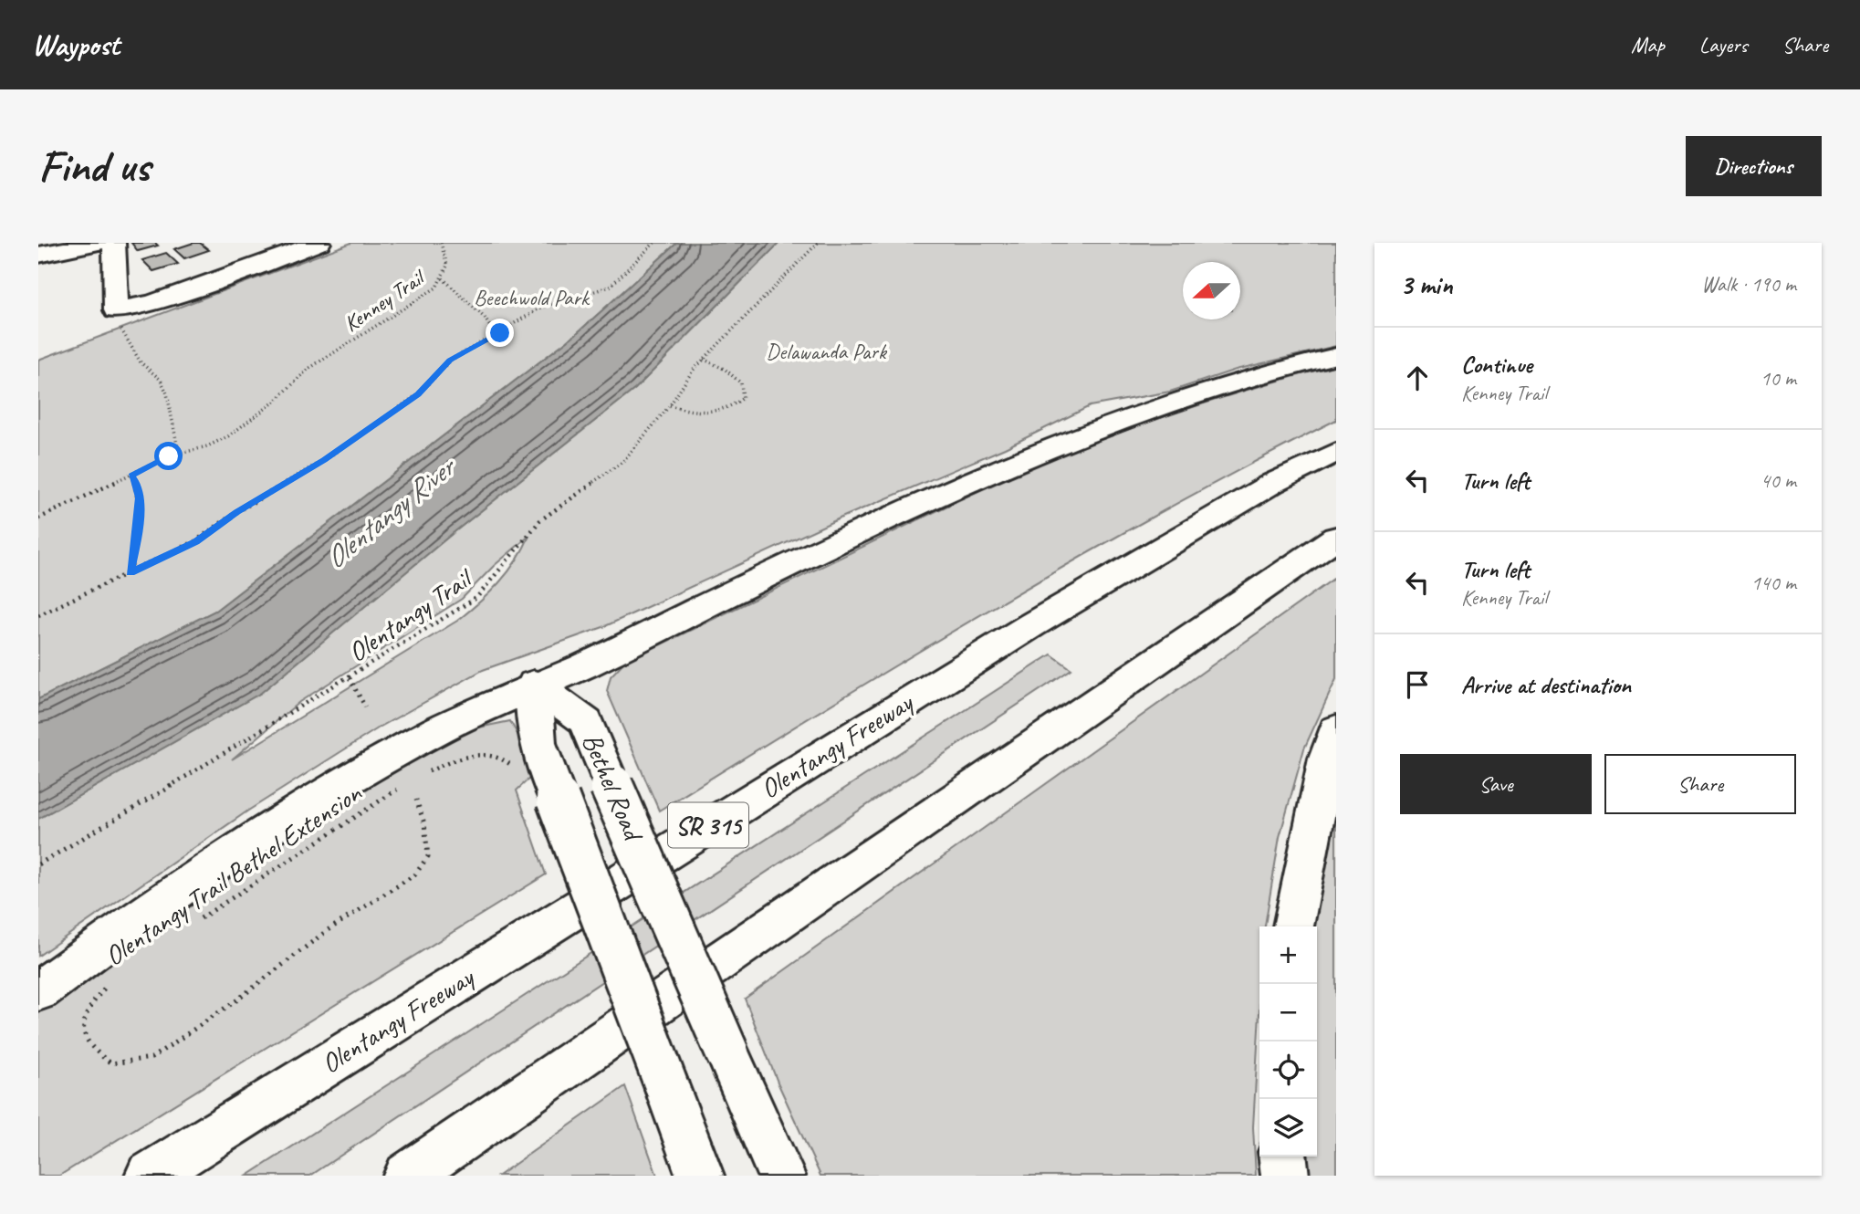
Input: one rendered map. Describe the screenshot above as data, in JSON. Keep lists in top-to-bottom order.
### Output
{
  "streets": {
    "main road": ["Olentangy Freeway", "Bethel Road", "SR 315"],
    "path": ["Kenney Trail", "Olentangy Trail", "Olentangy Trail Bethel Extension"]
  },
  "water": ["Olentangy River"],
  "parks": ["Beechwold Park", "Delawanda Park"],
  "north": "left",
  "page": {
    "header": "Waypost",
    "nav": ["Map", "Layers", "Share"],
    "buttons": [
      "Directions",
      ["Save", "Share"]
    ],
    "title": "Find us",
    "heading": ["3 min", "Walk · 190 m"],
    "list": [
      ["Continue", "Kenney Trail", "10 m"],
      ["Turn left", "40 m"],
      ["Turn left", "Kenney Trail", "140 m"],
      "Arrive at destination"
    ],
    "map_buttons": ["+", "−"]
  }
}
